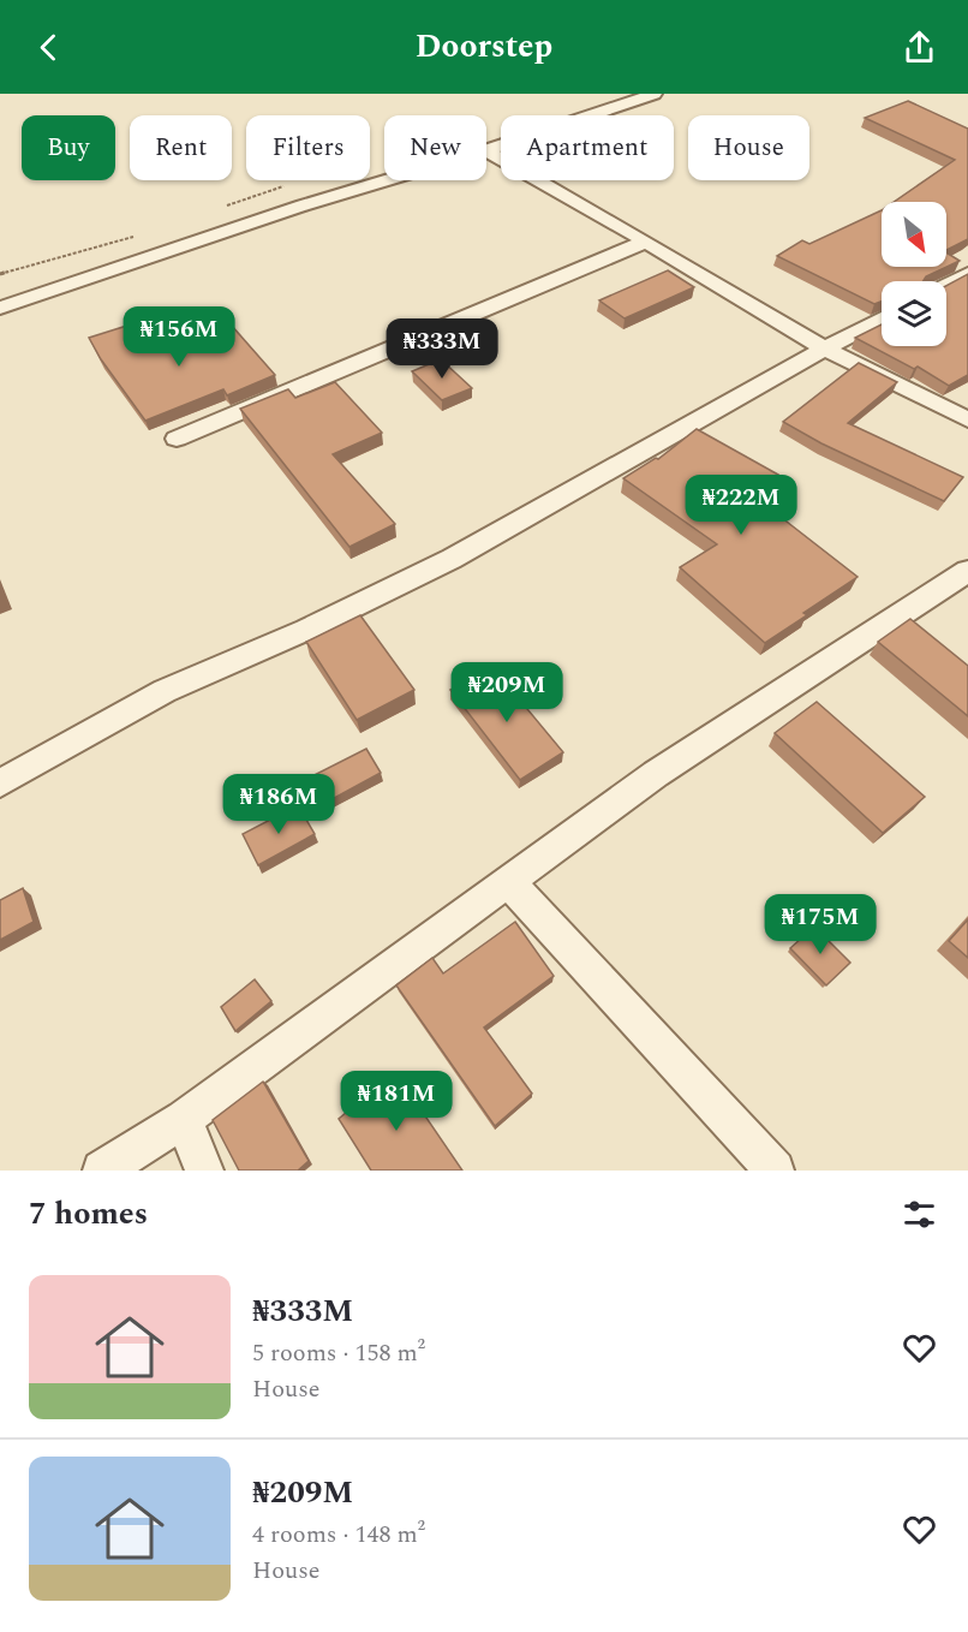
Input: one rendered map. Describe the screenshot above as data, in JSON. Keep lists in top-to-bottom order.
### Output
{
  "north": "bottom right",
  "page": {
    "header": "Doorstep",
    "chip": [
      "Buy",
      "Rent",
      "Filters",
      "New",
      "Apartment",
      "House"
    ],
    "price": [
      "₦156M",
      "₦333M",
      "₦222M",
      "₦209M",
      "₦186M",
      "₦175M",
      "₦181M"
    ],
    "heading": "7 homes",
    "list": [
      {
        "name": "₦333M",
        "note": "5 rooms · 158 m² · House"
      },
      {
        "name": "₦209M",
        "note": "4 rooms · 148 m² · House"
      }
    ]
  }
}
